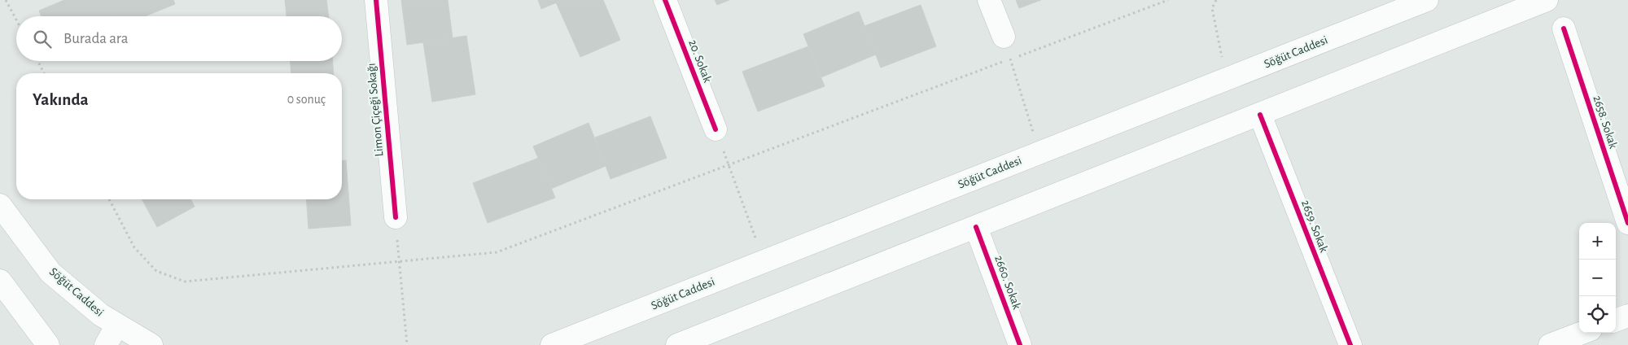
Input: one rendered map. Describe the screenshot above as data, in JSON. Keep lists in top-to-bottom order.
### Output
{
  "streets": {
    "main road": [
      "Söğüt Caddesi",
      "20. Sokak",
      "Limon Çiçeği Sokağı",
      "2658. Sokak",
      "2659. Sokak",
      "2660. Sokak"
    ]
  },
  "page": {
    "search": "Burada ara",
    "heading": ["Yakında", "0 sonuç"],
    "map_buttons": ["+", "−"]
  }
}
